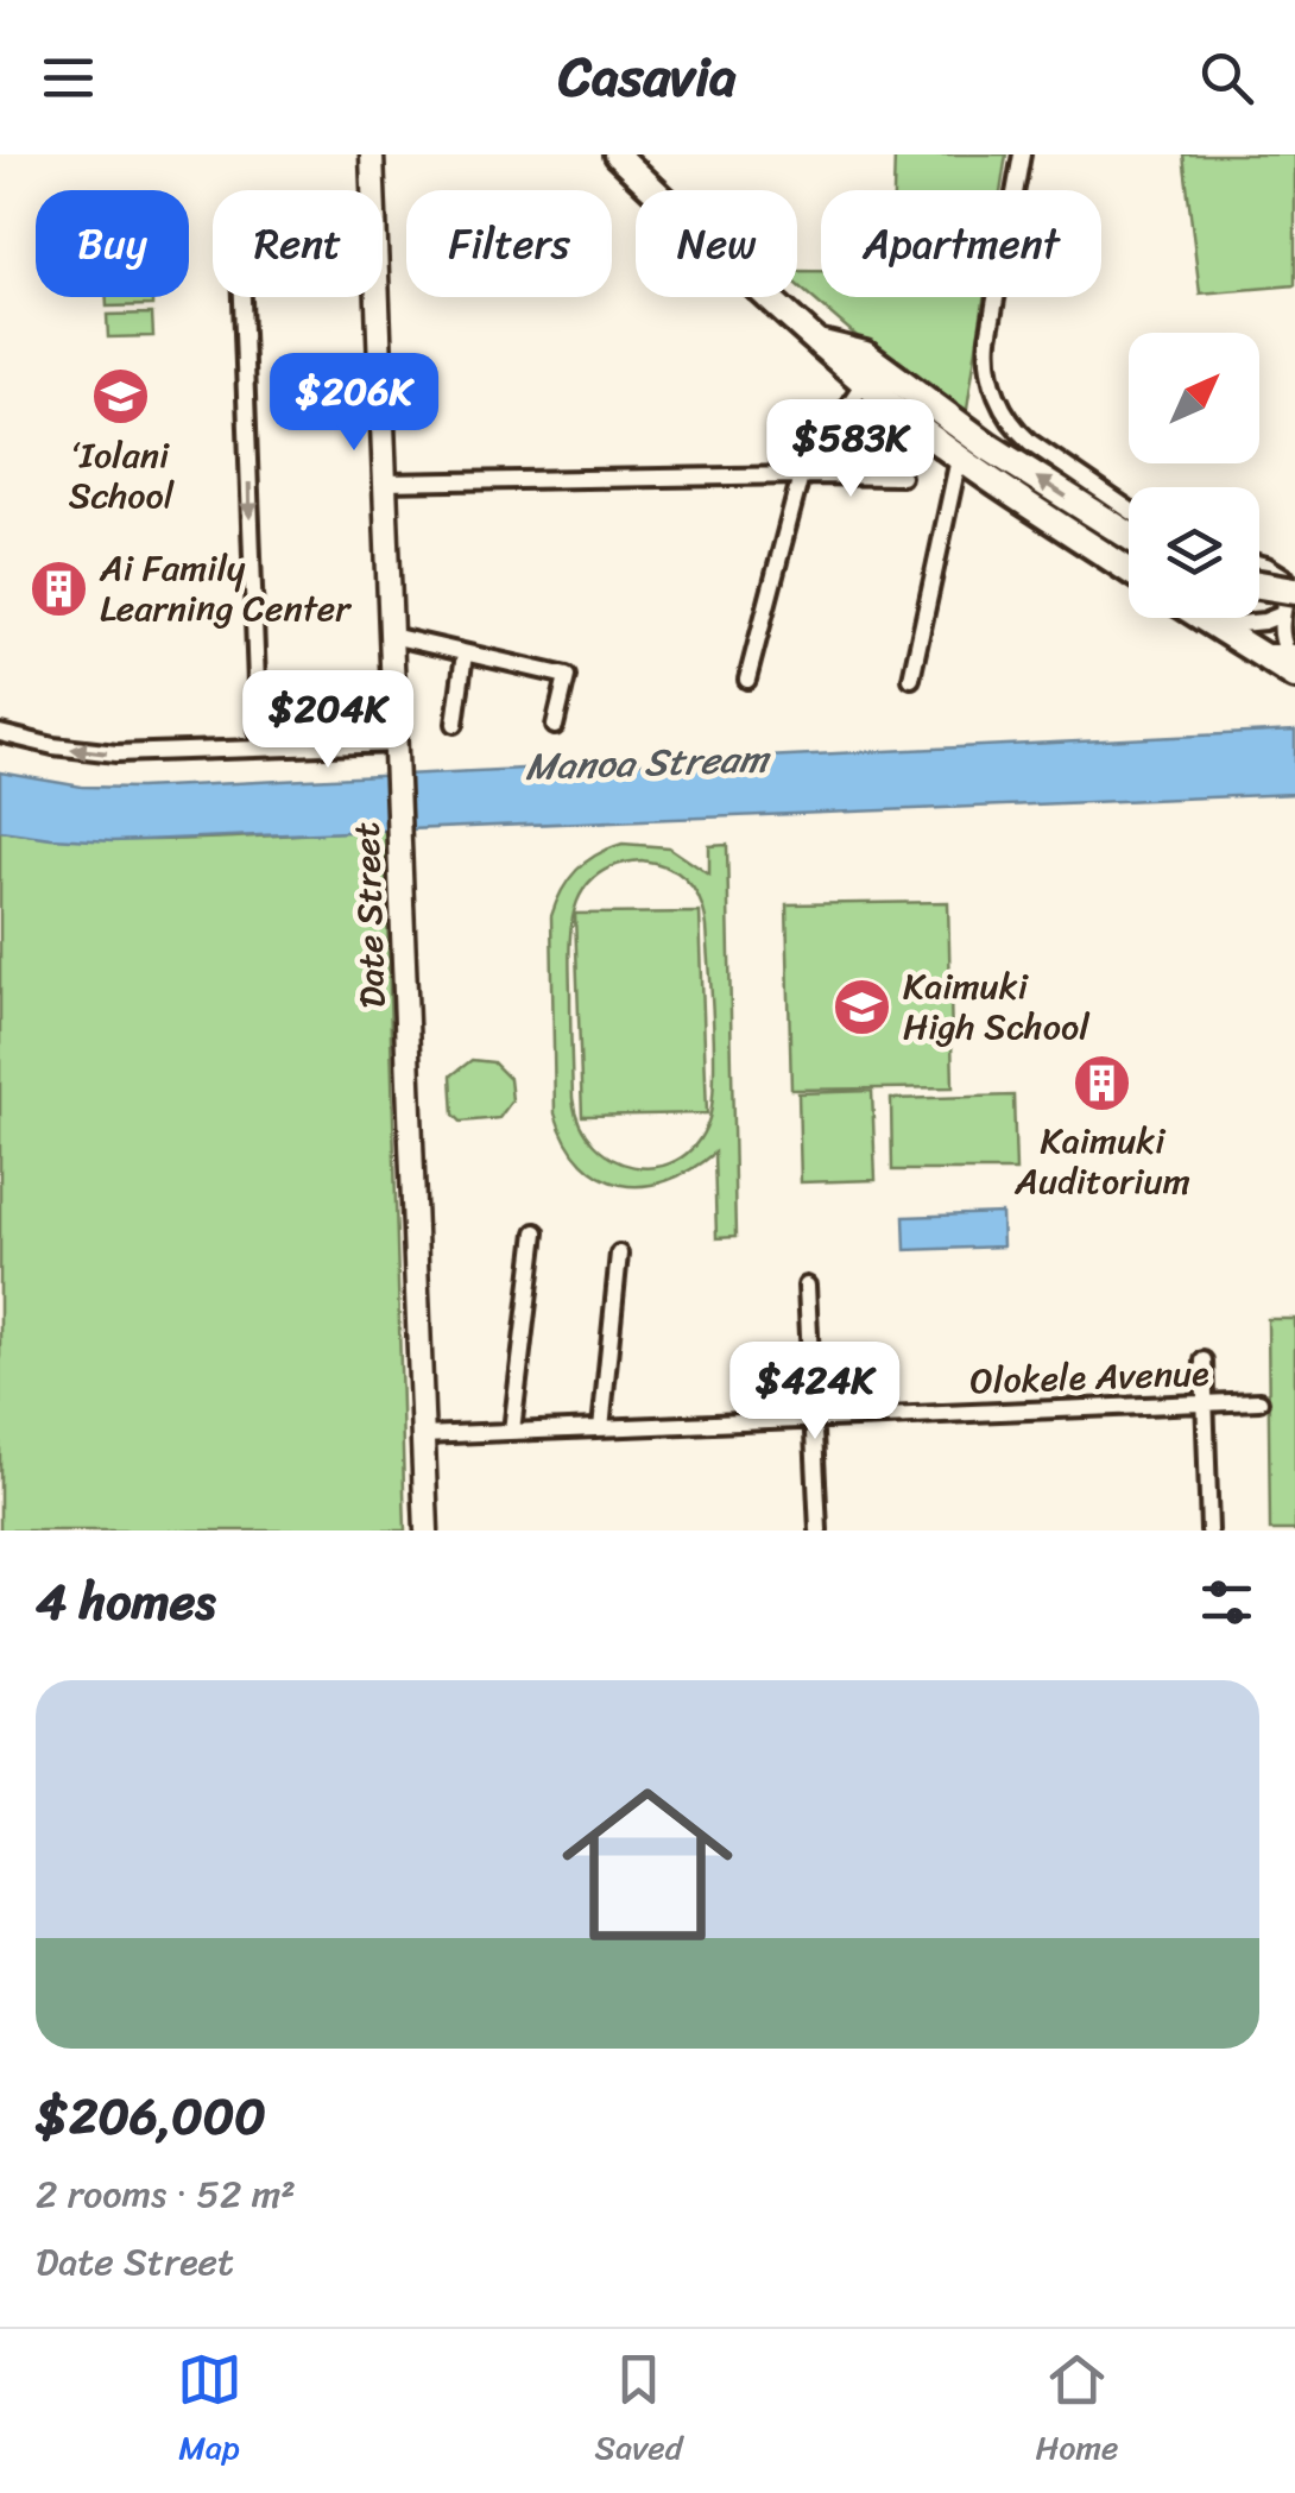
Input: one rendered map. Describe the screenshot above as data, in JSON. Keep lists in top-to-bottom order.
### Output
{
  "streets": {
    "street": ["Date Street", "Olokele Avenue"]
  },
  "crossings": [
    ["Date Street", "Olokele Avenue"]
  ],
  "water": ["Manoa Stream"],
  "places": {
    "school or university": ["ʻIolani School", "Kaimuki High School"],
    "building": ["Ai Family Learning Center", "Kaimuki Auditorium"]
  },
  "north": "top right",
  "page": {
    "header": "Casavia",
    "chip": [
      "Buy",
      "Rent",
      "Filters",
      "New",
      "Apartment"
    ],
    "price": [
      "$206K",
      "$583K",
      "$204K",
      "$424K"
    ],
    "heading": "4 homes",
    "list": [
      {
        "name": "$206,000",
        "note": "2 rooms · 52 m² · Date Street"
      }
    ],
    "tabs": ["Map", "Saved", "Home"]
  }
}
